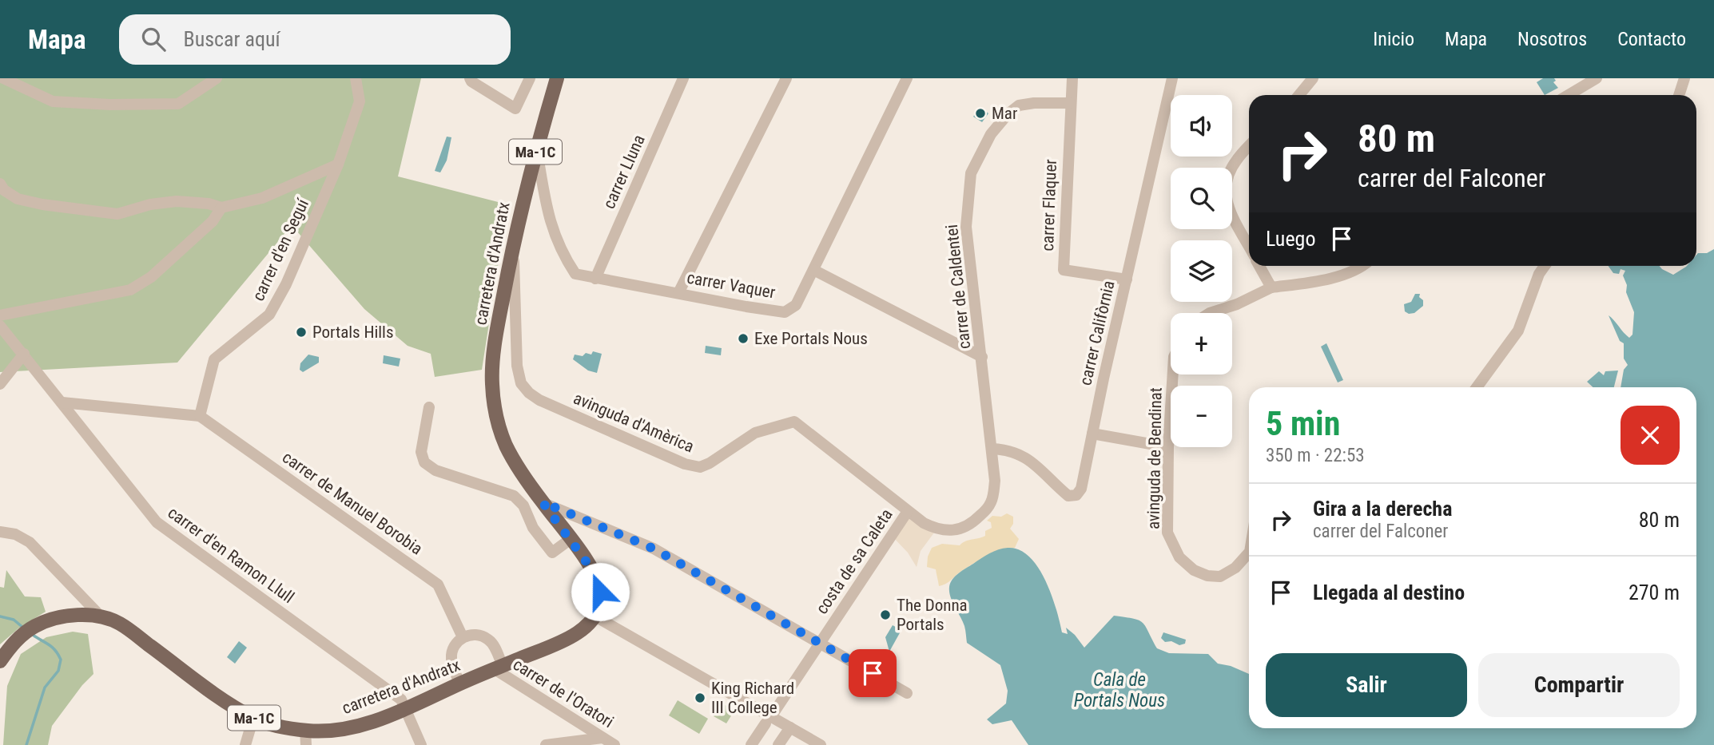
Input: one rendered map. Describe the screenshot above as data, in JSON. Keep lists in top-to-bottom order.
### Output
{
  "streets": {
    "main road": ["Ma-1C", "carretera d'Andratx"],
    "street": [
      "carrer Lluna",
      "carrer Flaquer",
      "carrer d'en Seguí",
      "carrer Vaquer",
      "carrer de Caldentei",
      "carrer Califòrnia",
      "avinguda d'Amèrica",
      "avinguda de Bendinat",
      "carrer de Manuel Borobia",
      "carrer d'en Ramon Llull",
      "costa de sa Caleta",
      "carrer de l'Oratori"
    ]
  },
  "crossings": [
    ["carrer Lluna", "carrer Vaquer"],
    ["carrer Flaquer", "carrer de Caldentei"],
    ["carrer Flaquer", "carrer Califòrnia"],
    ["carrer d'en Seguí", "carrer de Manuel Borobia"],
    ["carretera d'Andratx", "carrer Vaquer"],
    ["carretera d'Andratx", "avinguda d'Amèrica"],
    ["carretera d'Andratx", "carrer de Manuel Borobia"],
    ["carretera d'Andratx", "carrer d'en Ramon Llull"],
    ["carretera d'Andratx", "carrer de l'Oratori"],
    ["carrer de Caldentei", "carrer Califòrnia"],
    ["carrer de Caldentei", "avinguda d'Amèrica"],
    ["carrer de Caldentei", "costa de sa Caleta"],
    ["avinguda d'Amèrica", "costa de sa Caleta"],
    ["carrer de Manuel Borobia", "carrer de l'Oratori"]
  ],
  "water": ["Cala de Portals Nous"],
  "places": [
    "Mar",
    "Portals Hills",
    "Exe Portals Nous",
    "The Donna Portals",
    "King Richard III College"
  ],
  "page": {
    "header": "Mapa",
    "search": "Buscar aquí",
    "nav": [
      "Inicio",
      "Mapa",
      "Nosotros",
      "Contacto"
    ],
    "map_buttons": ["+", "−"],
    "turn": ["80 m", "carrer del Falconer"],
    "then": "Luego",
    "heading": ["5 min", "350 m · 22:53"],
    "list": [
      {
        "name": "Gira a la derecha",
        "note": "carrer del Falconer",
        "value": "80 m"
      },
      {
        "name": "Llegada al destino",
        "value": "270 m"
      }
    ],
    "buttons": ["Salir", "Compartir"]
  }
}
